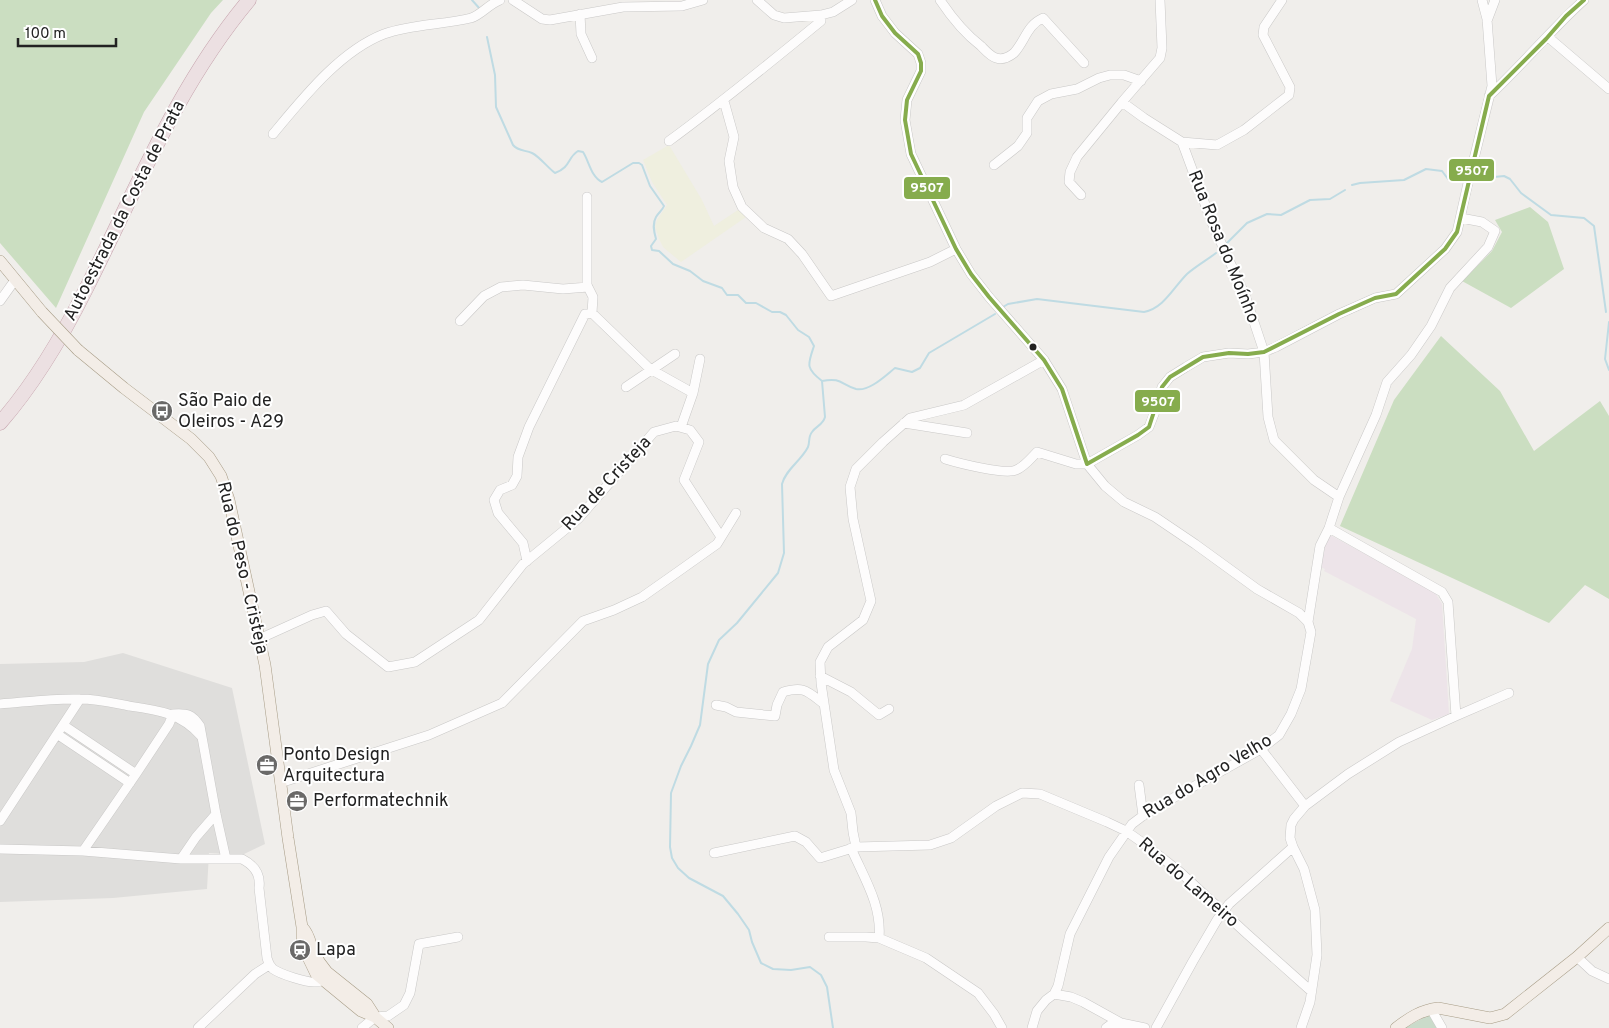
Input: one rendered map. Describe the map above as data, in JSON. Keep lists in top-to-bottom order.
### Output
{
  "streets": {
    "highway": ["Autoestrada da Costa de Prata"],
    "main road": ["Rua do Peso - Cristeja"],
    "street": [
      "Rua Rosa do Moínho",
      "Rua de Cristeja",
      "Rua do Agro Velho",
      "Rua do Lameiro"
    ]
  },
  "crossings": [
    ["Rua Rosa do Moínho", "Rua do Agro Velho"],
    ["Rua de Cristeja", "Rua do Peso - Cristeja"],
    ["Rua do Agro Velho", "Rua do Lameiro"]
  ],
  "places": {
    "bus stop": ["São Paio de Oleiros - A29"],
    "office": ["Ponto Design Arquitectura", "Performatechnik"],
    "station": ["Lapa"]
  },
  "lines": ["transit line 9507"],
  "scale_bar": "100 m"
}
